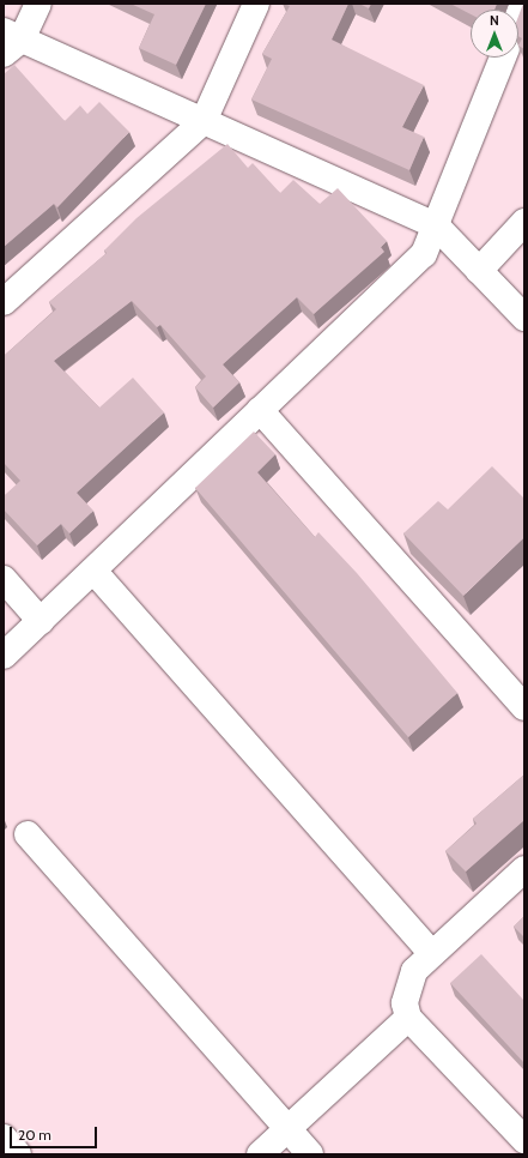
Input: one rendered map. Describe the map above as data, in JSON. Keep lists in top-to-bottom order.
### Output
{
  "scale_bar": "20 m",
  "north": "top"
}
